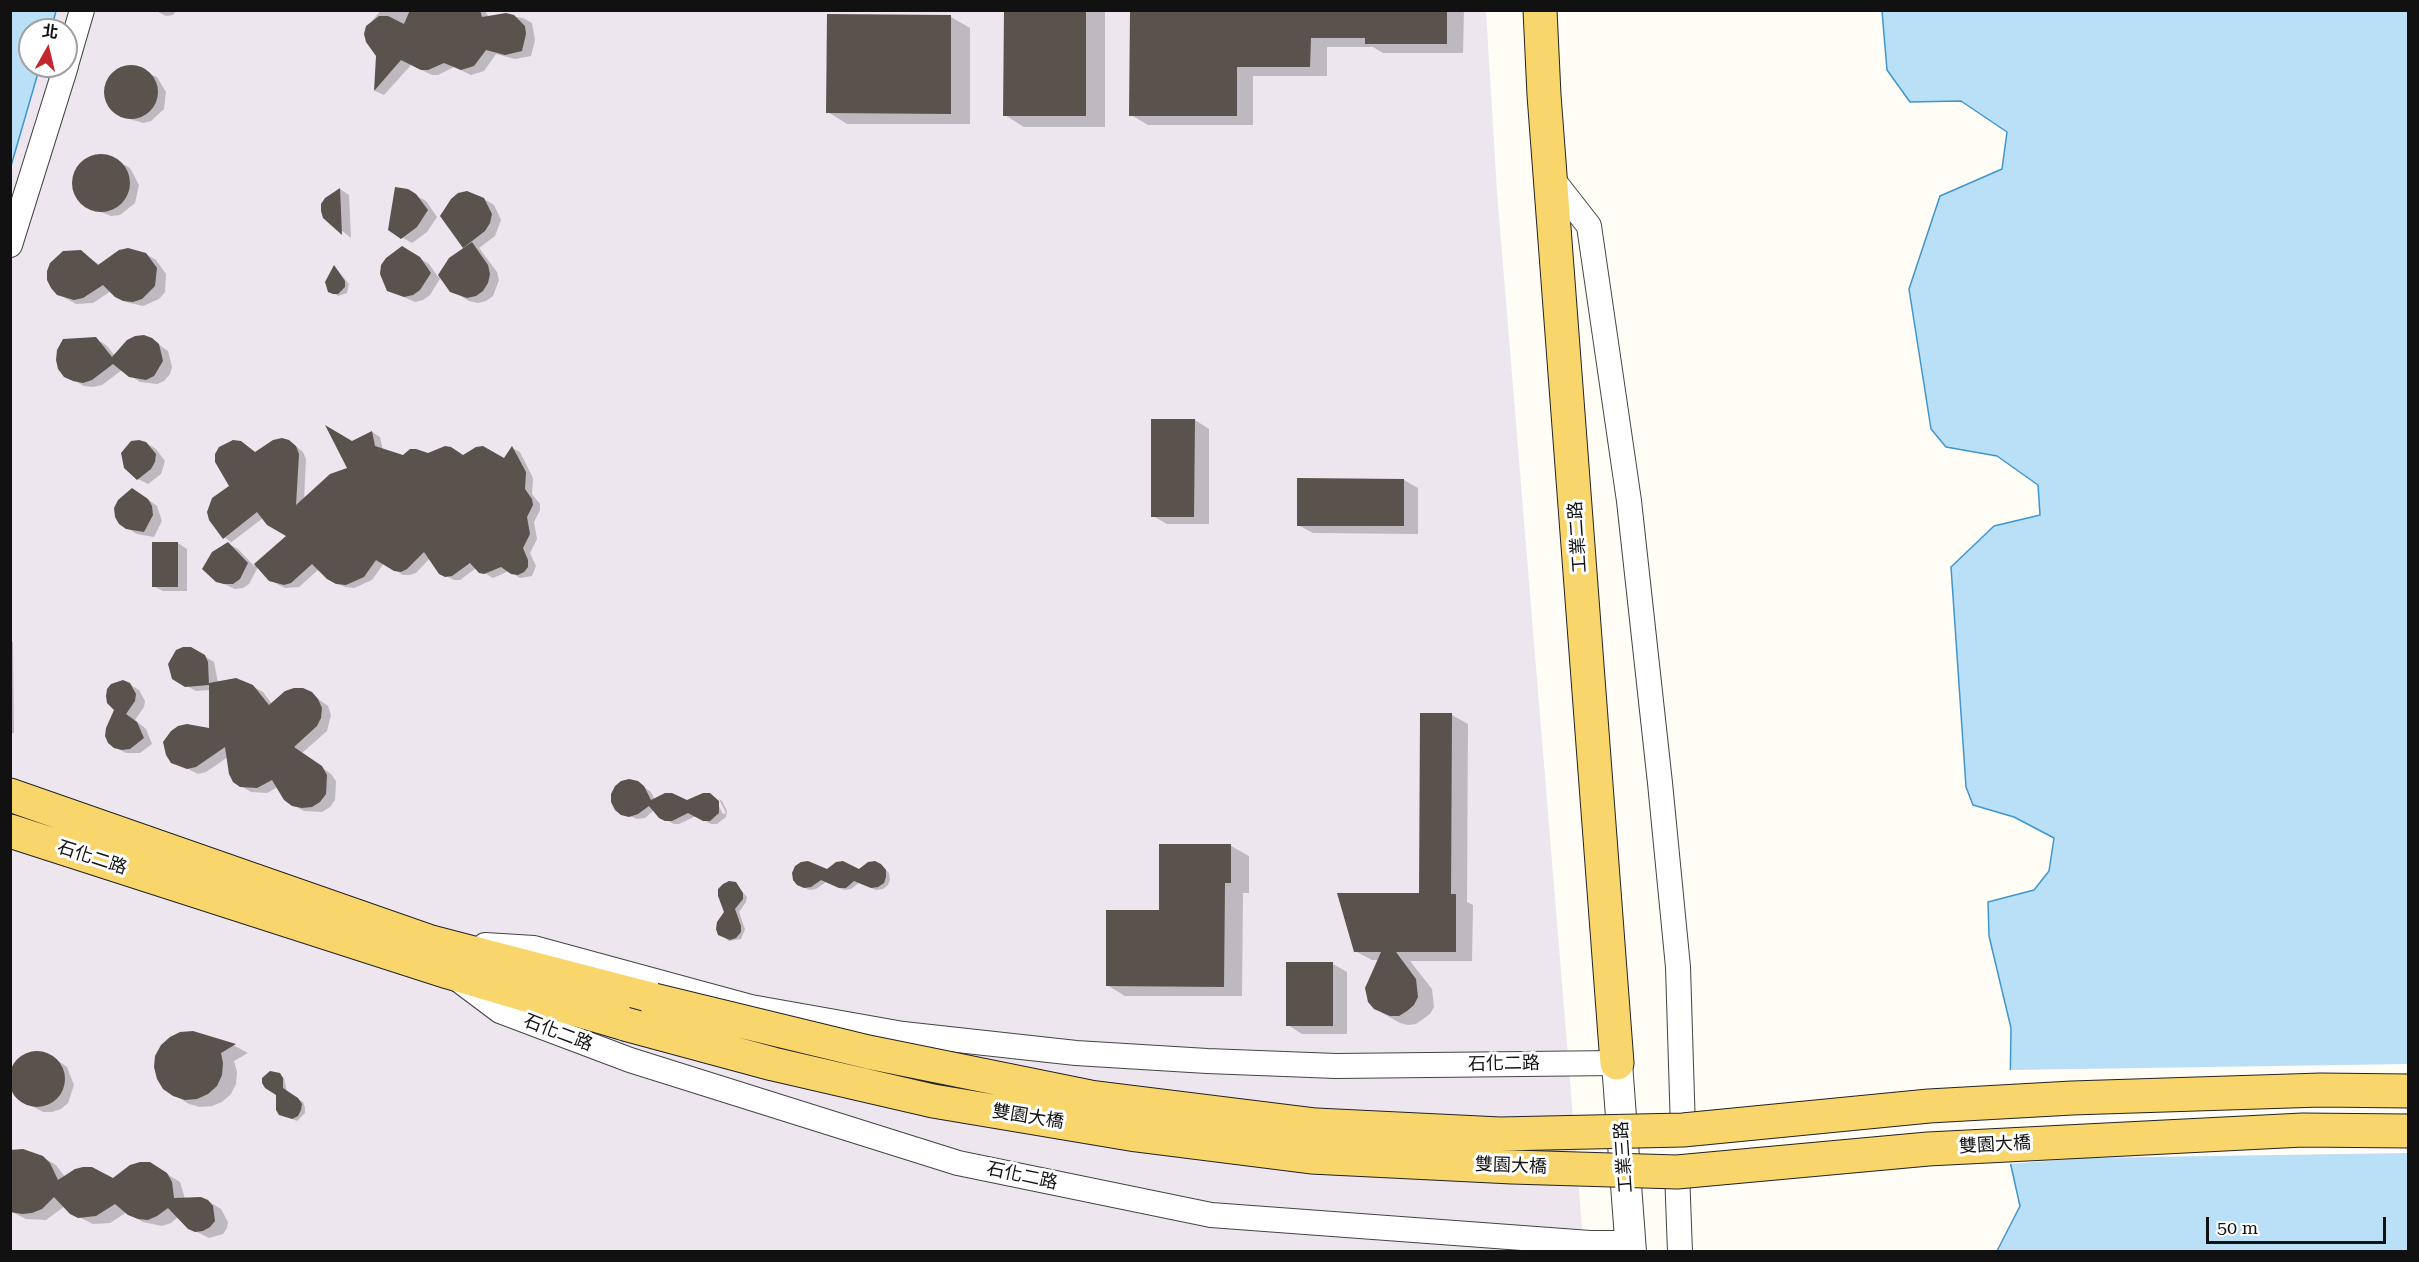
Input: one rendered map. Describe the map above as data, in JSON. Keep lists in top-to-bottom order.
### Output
{
  "streets": {
    "main road": ["工業二路", "石化二路", "雙園大橋"],
    "street": ["工業三路"]
  },
  "crossings": [
    ["工業二路", "石化二路"],
    ["工業二路", "工業三路"],
    ["石化二路", "雙園大橋"],
    ["石化二路", "工業三路"]
  ],
  "scale_bar": "50 m",
  "north": "top"
}
